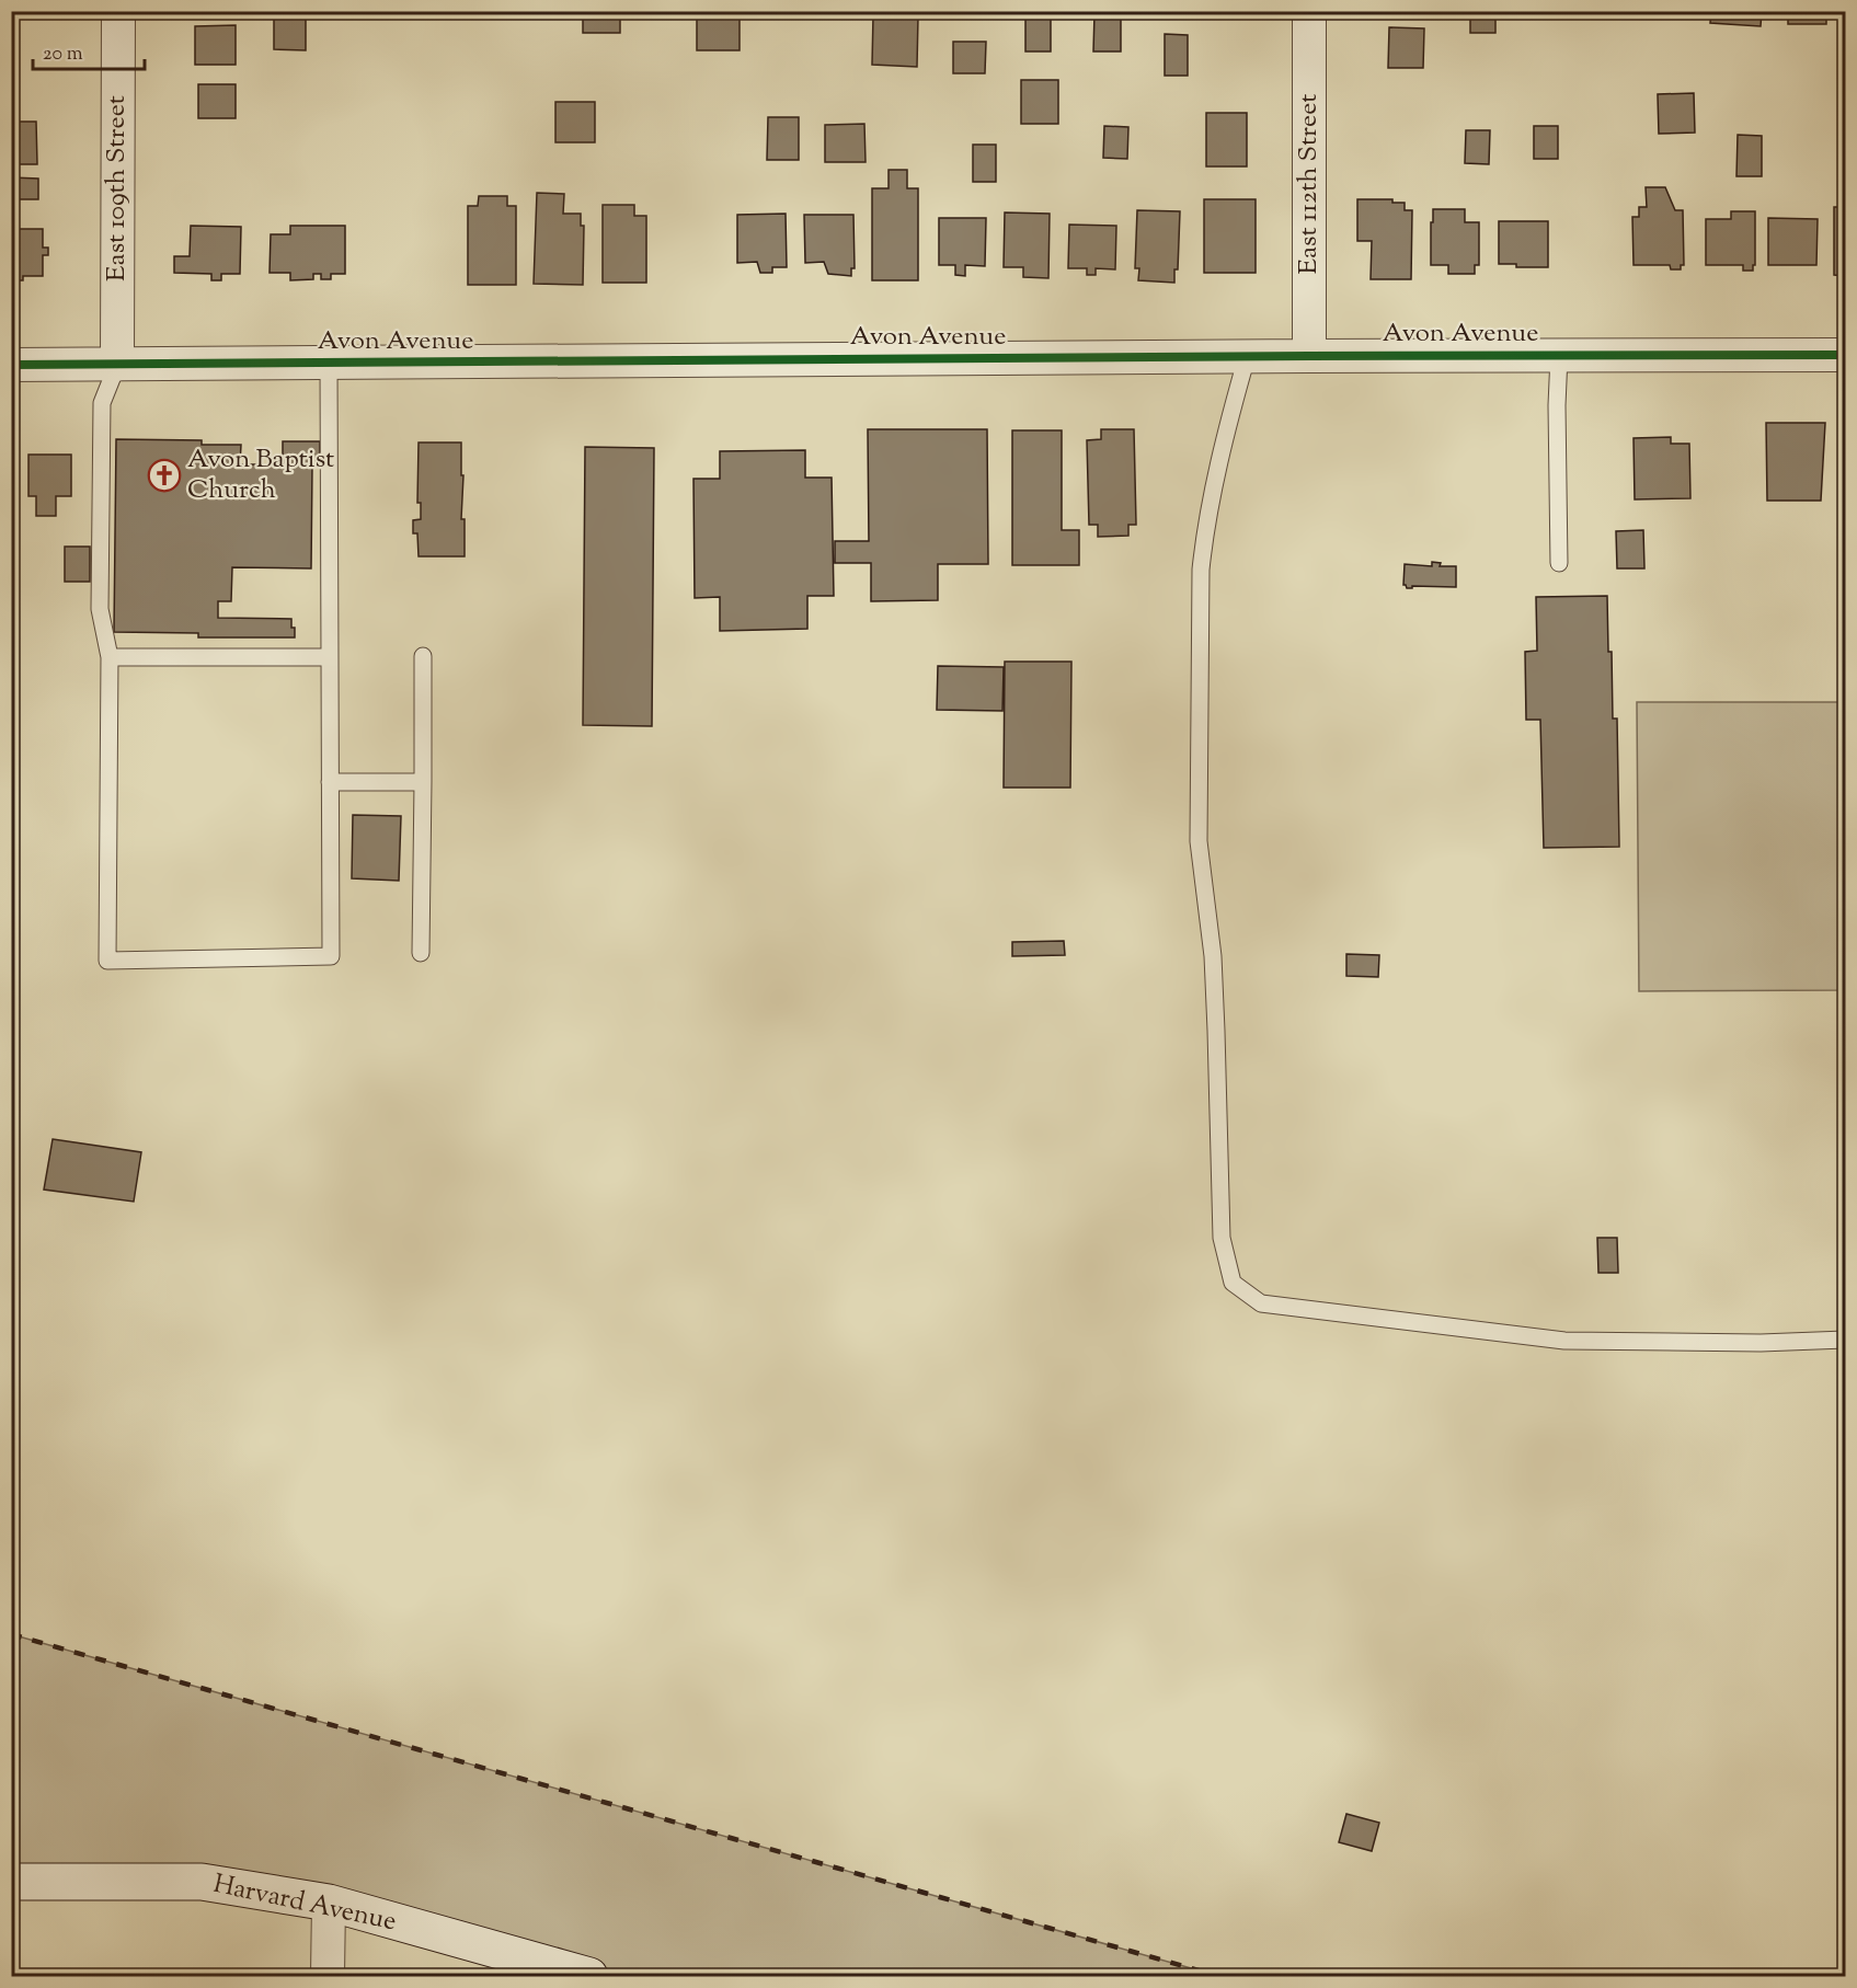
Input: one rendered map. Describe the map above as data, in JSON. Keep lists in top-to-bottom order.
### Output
{
  "streets": {
    "main road": ["Harvard Avenue"],
    "street": ["East 112th Street", "East 109th Street", "Avon Avenue"]
  },
  "crossings": [
    ["East 112th Street", "Avon Avenue"],
    ["East 109th Street", "Avon Avenue"]
  ],
  "places": {
    "church": ["Avon Baptist Church"]
  },
  "scale_bar": "20 m"
}
